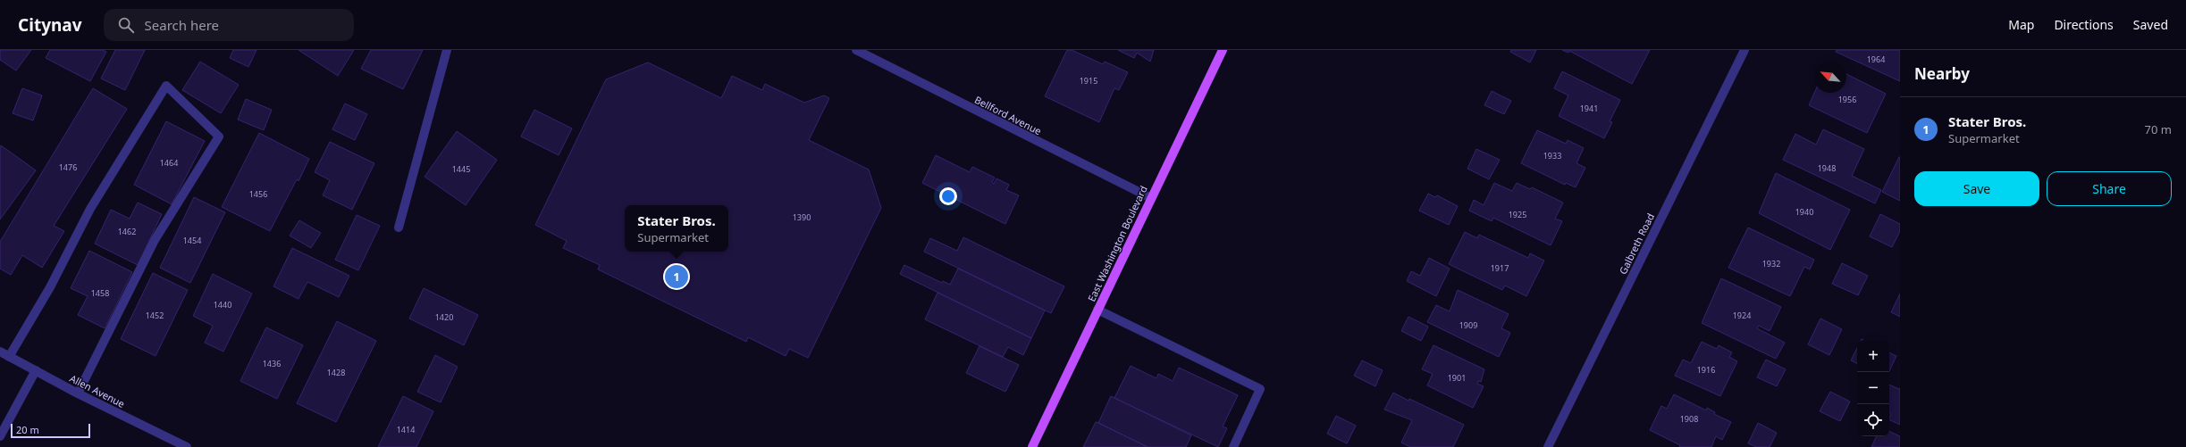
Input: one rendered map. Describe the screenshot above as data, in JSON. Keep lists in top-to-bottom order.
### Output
{
  "streets": {
    "main road": ["East Washington Boulevard"],
    "street": ["Bellford Avenue", "Galbreth Road", "Allen Avenue"]
  },
  "crossings": [
    ["Bellford Avenue", "East Washington Boulevard"]
  ],
  "house_numbers": [
    "1964",
    "1915",
    "1956",
    "1941",
    "1933",
    "1464",
    "1476",
    "1948",
    "1445",
    "1456",
    "1940",
    "1925",
    "1390",
    "1462",
    "1454",
    "1932",
    "1917",
    "1458",
    "1440",
    "1452",
    "1924",
    "1420",
    "1909",
    "1436",
    "1916",
    "1428",
    "1901",
    "1908",
    "1414"
  ],
  "scale_bar": "20 m",
  "north": "top left",
  "page": {
    "header": "Citynav",
    "search": "Search here",
    "nav": ["Map", "Directions", "Saved"],
    "heading": "Nearby",
    "list": [
      {
        "mark": "1",
        "name": "Stater Bros.",
        "note": "Supermarket",
        "value": "70 m"
      }
    ],
    "buttons": ["Save", "Share"],
    "popup": ["Stater Bros.", "Supermarket"],
    "pins": "1",
    "map_buttons": ["+", "−"],
    "scale": "20 m"
  }
}
